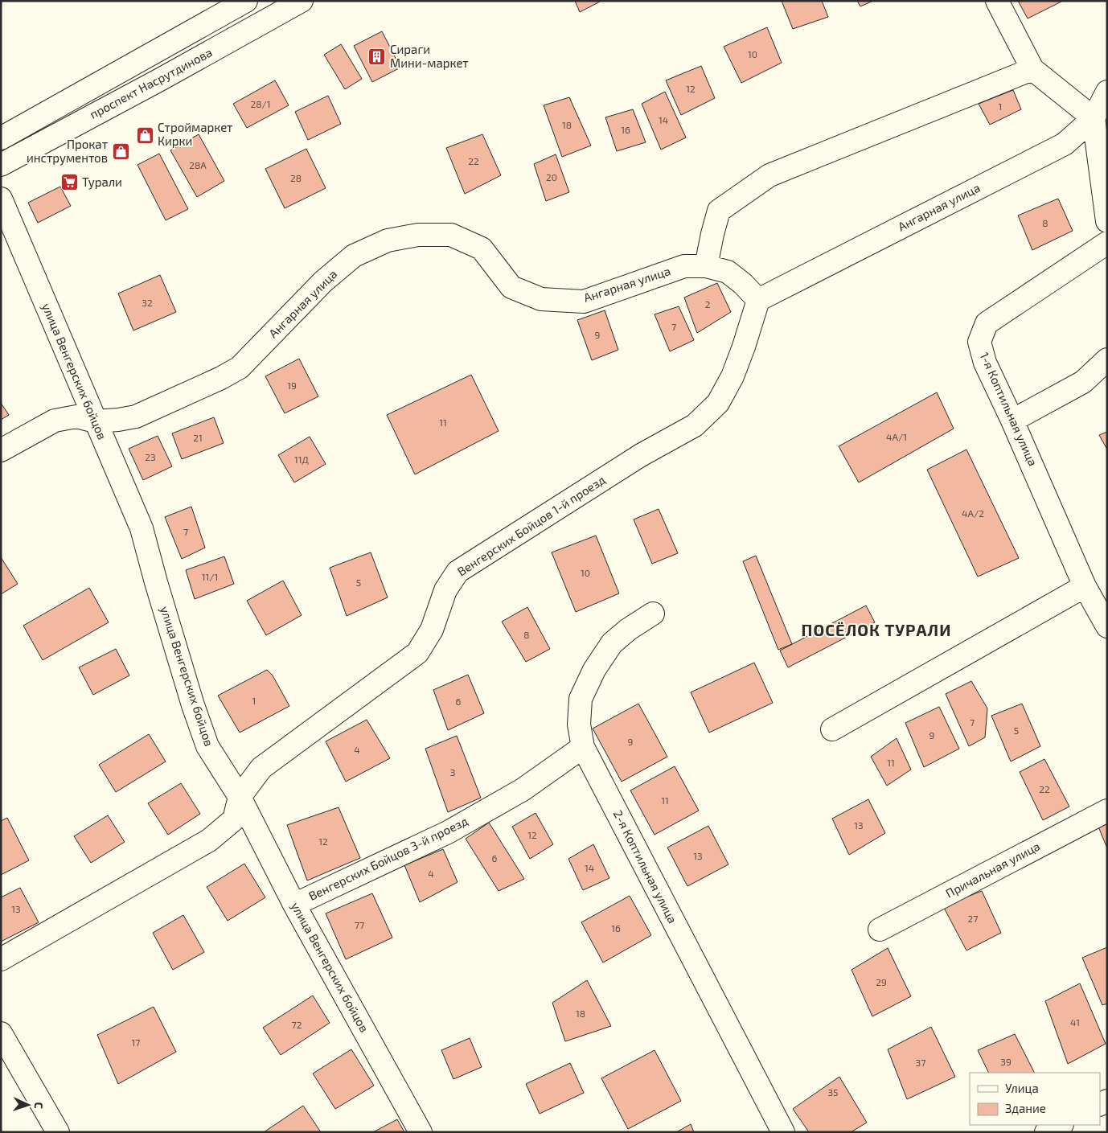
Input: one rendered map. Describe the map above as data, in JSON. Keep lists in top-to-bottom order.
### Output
{
  "streets": {
    "street": [
      "проспект Насрутдинова",
      "Ангарная улица",
      "улица Венгерских бойцов",
      "1-я Коптильная улица",
      "Венгерских Бойцов 1-й проезд",
      "Венгерских Бойцов 3-й проезд",
      "2-я Коптильная улица",
      "Причальная улица"
    ]
  },
  "crossings": [
    ["Ангарная улица", "улица Венгерских бойцов"],
    ["Ангарная улица", "Венгерских Бойцов 1-й проезд"],
    ["улица Венгерских бойцов", "Венгерских Бойцов 1-й проезд"],
    ["улица Венгерских бойцов", "Венгерских Бойцов 3-й проезд"],
    ["Венгерских Бойцов 3-й проезд", "2-я Коптильная улица"]
  ],
  "districts": ["ПОСЁЛОК ТУРАЛИ"],
  "places": {
    "building": ["Сираги Мини-маркет"],
    "shop": ["Строймаркет Кирки", "Прокат инструментов"],
    "supermarket": ["Турали"]
  },
  "house_numbers": [
    "10",
    "12",
    "28/1",
    "1",
    "14",
    "18",
    "16",
    "22",
    "28А",
    "20",
    "28",
    "8",
    "32",
    "2",
    "7",
    "9",
    "19",
    "11",
    "4А/1",
    "21",
    "23",
    "11Д",
    "4А/2",
    "7",
    "10",
    "11/1",
    "5",
    "8",
    "1",
    "6",
    "7",
    "5",
    "9",
    "9",
    "4",
    "11",
    "3",
    "22",
    "11",
    "13",
    "12",
    "12",
    "13",
    "6",
    "14",
    "4",
    "13",
    "27",
    "77",
    "16",
    "29",
    "18",
    "41",
    "72",
    "17",
    "39",
    "37",
    "35"
  ],
  "legend": ["Улица", "Здание"],
  "north": "right"
}
